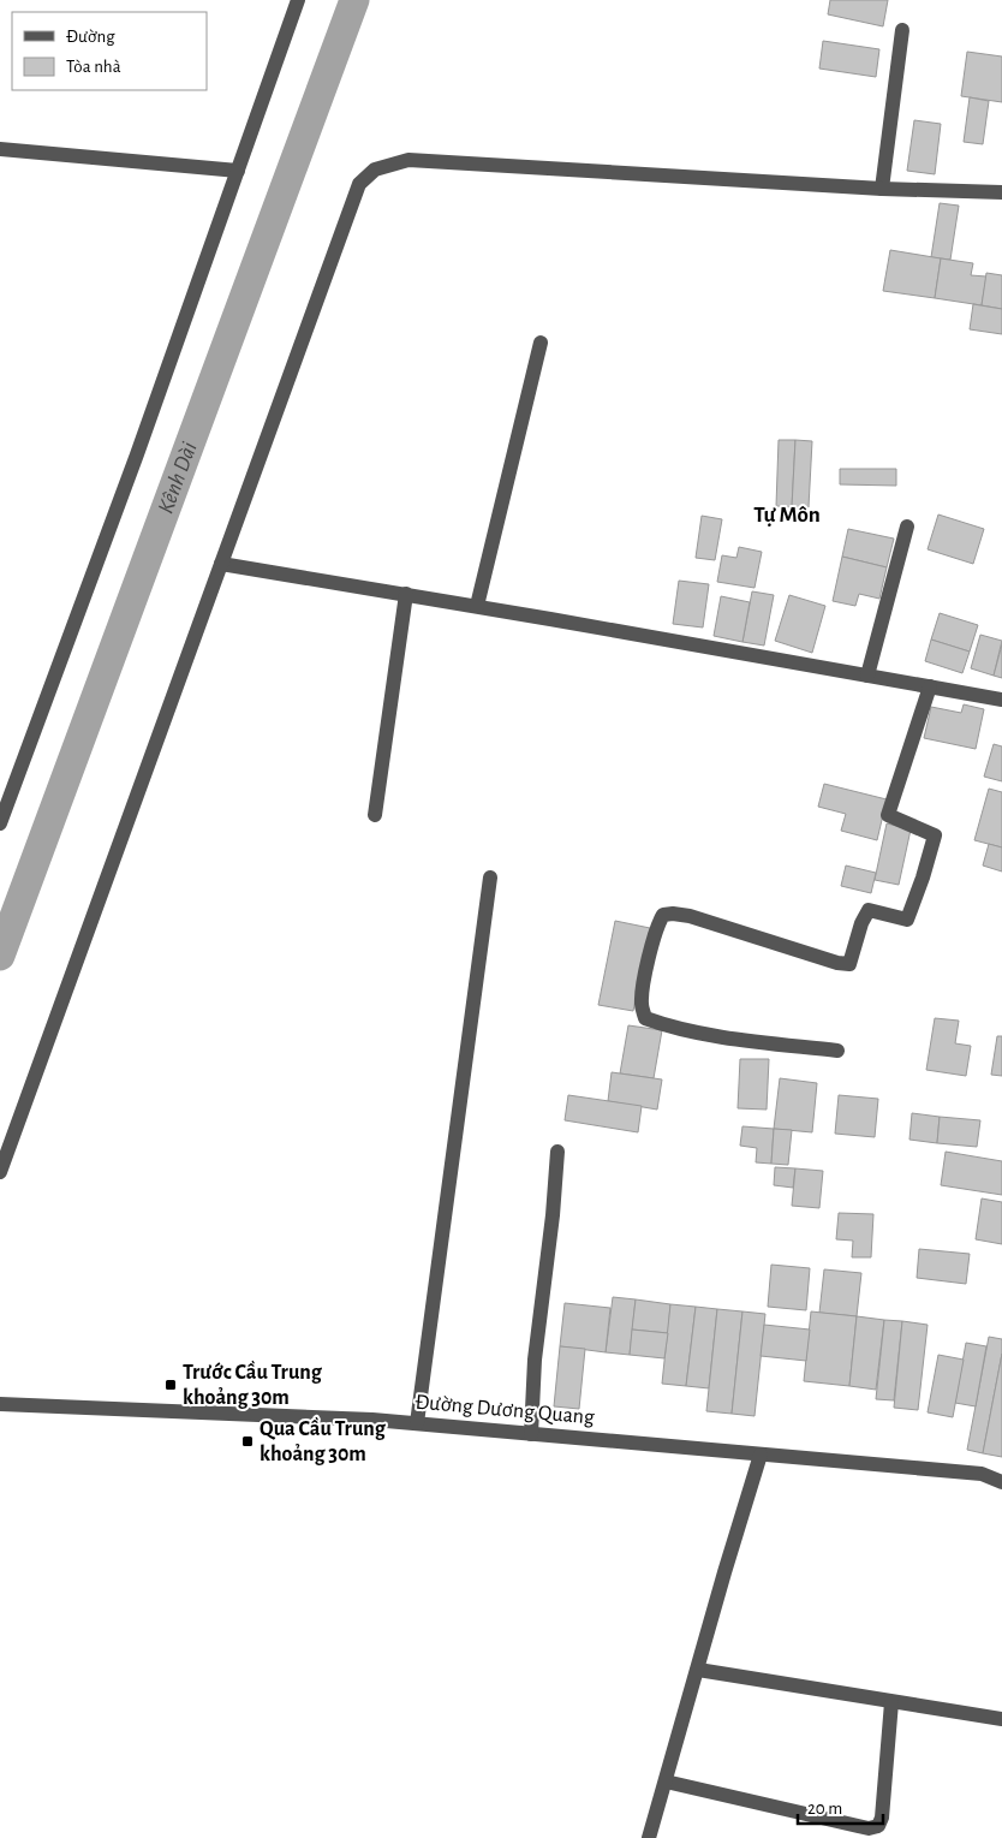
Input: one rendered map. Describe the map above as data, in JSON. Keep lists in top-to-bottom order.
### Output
{
  "streets": {
    "street": ["Đường Dương Quang"]
  },
  "districts": ["Tự Môn"],
  "water": ["Kênh Dài"],
  "places": {
    "transit": ["Trước Cầu Trung khoảng 30m", "Qua Cầu Trung khoảng 30m"]
  },
  "legend": ["Đường", "Tòa nhà"],
  "scale_bar": "20 m"
}
